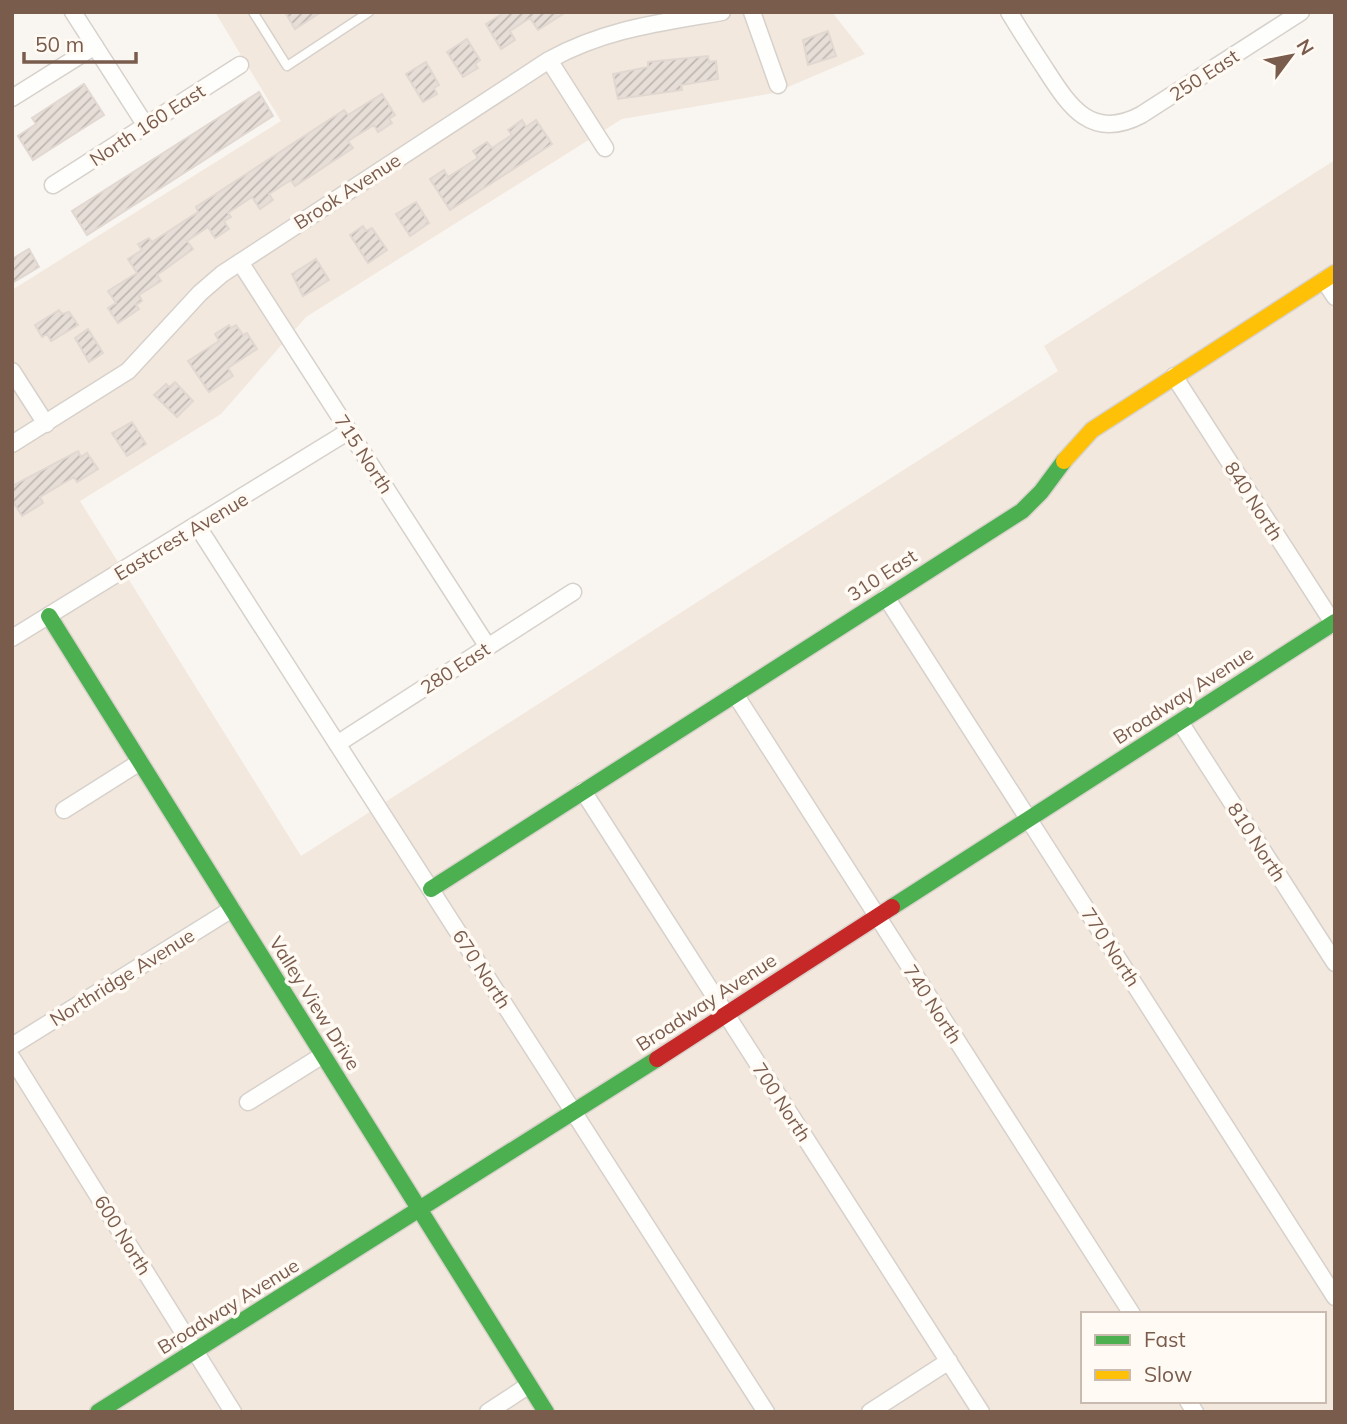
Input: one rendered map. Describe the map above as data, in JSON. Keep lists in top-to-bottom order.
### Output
{
  "streets": {
    "street": [
      "250 East",
      "North 160 East",
      "Brook Avenue",
      "715 North",
      "840 North",
      "Eastcrest Avenue",
      "310 East",
      "280 East",
      "Broadway Avenue",
      "810 North",
      "770 North",
      "670 North",
      "Northridge Avenue",
      "Valley View Drive",
      "740 North",
      "700 North",
      "600 North"
    ]
  },
  "crossings": [
    ["Brook Avenue", "715 North"],
    ["715 North", "Eastcrest Avenue"],
    ["715 North", "280 East"],
    ["840 North", "310 East"],
    ["840 North", "Broadway Avenue"],
    ["Eastcrest Avenue", "670 North"],
    ["Eastcrest Avenue", "Valley View Drive"],
    ["310 East", "770 North"],
    ["310 East", "670 North"],
    ["310 East", "740 North"],
    ["310 East", "700 North"],
    ["280 East", "670 North"],
    ["Broadway Avenue", "810 North"],
    ["Broadway Avenue", "770 North"],
    ["Broadway Avenue", "670 North"],
    ["Broadway Avenue", "Valley View Drive"],
    ["Broadway Avenue", "740 North"],
    ["Broadway Avenue", "700 North"],
    ["Broadway Avenue", "600 North"],
    ["Northridge Avenue", "Valley View Drive"]
  ],
  "legend": ["Fast", "Slow"],
  "scale_bar": "50 m",
  "north": "top right"
}
